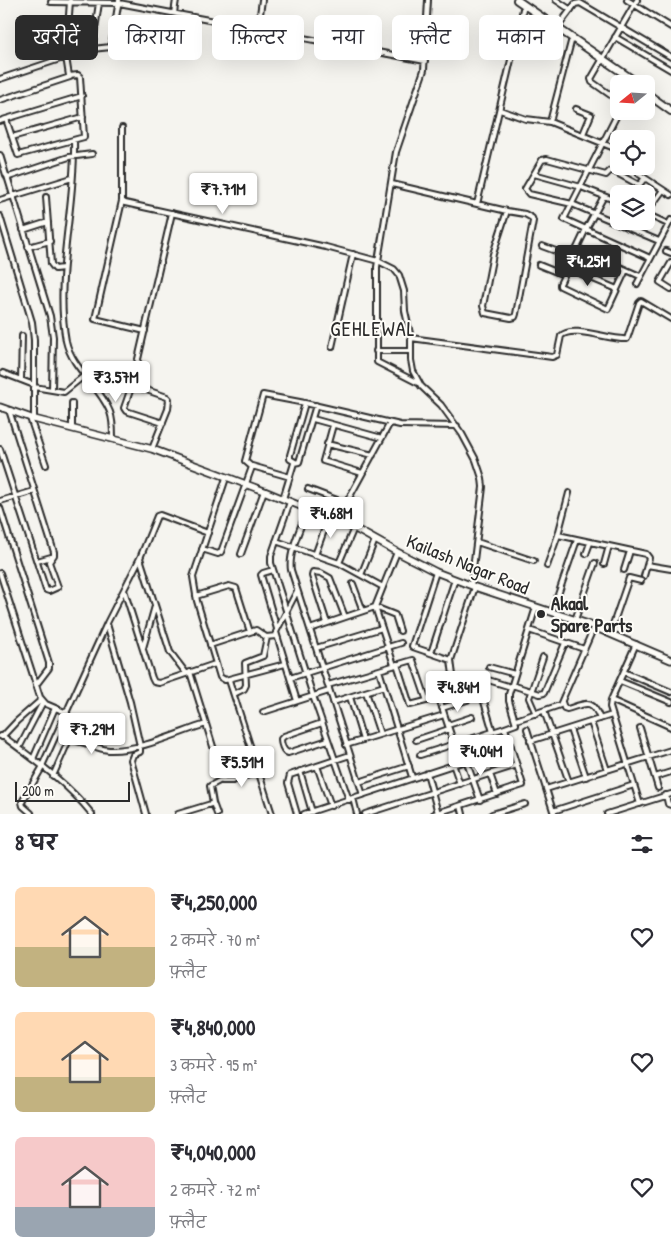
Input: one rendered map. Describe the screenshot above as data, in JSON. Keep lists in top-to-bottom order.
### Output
{
  "streets": {
    "street": ["Kailash Nagar Road"]
  },
  "districts": ["GEHLEWAL"],
  "places": ["Akaal Spare Parts"],
  "scale_bar": "200 m",
  "north": "left",
  "page": {
    "chip": [
      "खरीदें",
      "किराया",
      "फ़िल्टर",
      "नया",
      "फ़्लैट",
      "मकान"
    ],
    "price": [
      "₹7.71M",
      "₹4.25M",
      "₹3.57M",
      "₹4.68M",
      "₹4.84M",
      "₹7.29M",
      "₹4.04M",
      "₹5.51M"
    ],
    "scale": "200 m",
    "heading": "8 घर",
    "list": [
      {
        "name": "₹4,250,000",
        "note": "2 कमरे · 70 m² · फ़्लैट"
      },
      {
        "name": "₹4,840,000",
        "note": "3 कमरे · 95 m² · फ़्लैट"
      },
      {
        "name": "₹4,040,000",
        "note": "2 कमरे · 72 m² · फ़्लैट"
      }
    ]
  }
}
